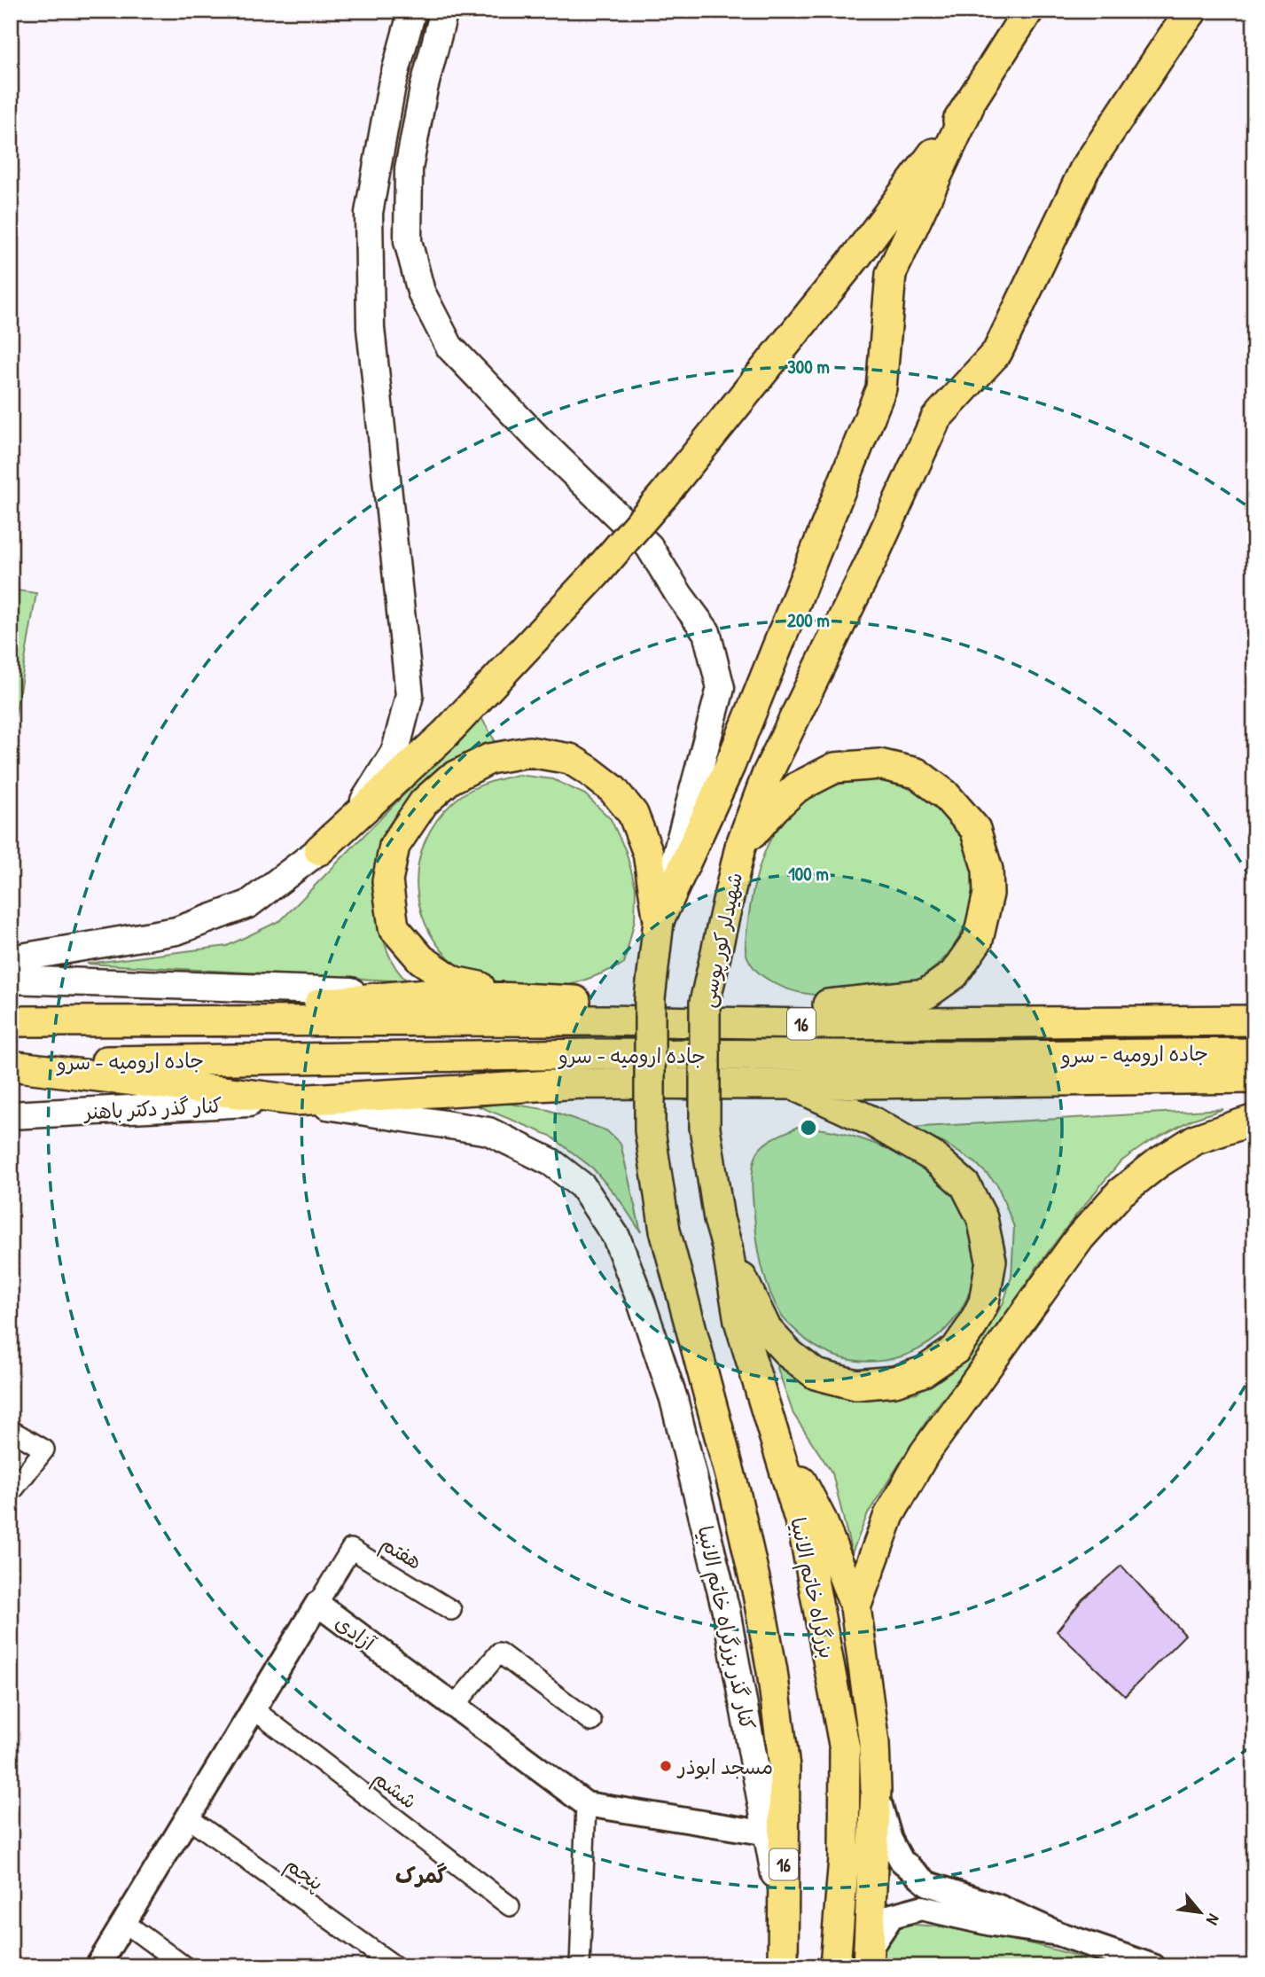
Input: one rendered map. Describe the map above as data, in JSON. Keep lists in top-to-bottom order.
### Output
{
  "streets": {
    "highway": [
      "شهیدلر کور پوسی",
      "16",
      "جاده ارومیه - سرو",
      "بزرگراه خاتم الانبیا"
    ],
    "main road": ["کنار گذر دکتر باهنر", "کنار گذر بزرگراه خاتم الانبیا"],
    "street": [
      "هفتم",
      "آزادی",
      "ششم",
      "پنجم"
    ]
  },
  "crossings": [
    ["شهیدلر کور پوسی", "بزرگراه خاتم الانبیا"],
    ["16", "کنار گذر بزرگراه خاتم الانبیا"],
    ["کنار گذر دکتر باهنر", "کنار گذر بزرگراه خاتم الانبیا"],
    ["هفتم", "آزادی"],
    ["کنار گذر بزرگراه خاتم الانبیا", "آزادی"],
    ["آزادی", "ششم"],
    ["آزادی", "پنجم"]
  ],
  "districts": ["گمرک"],
  "places": ["مسجد ابوذر"],
  "north": "bottom right",
  "rings": ["300 m", "200 m", "100 m"]
}
